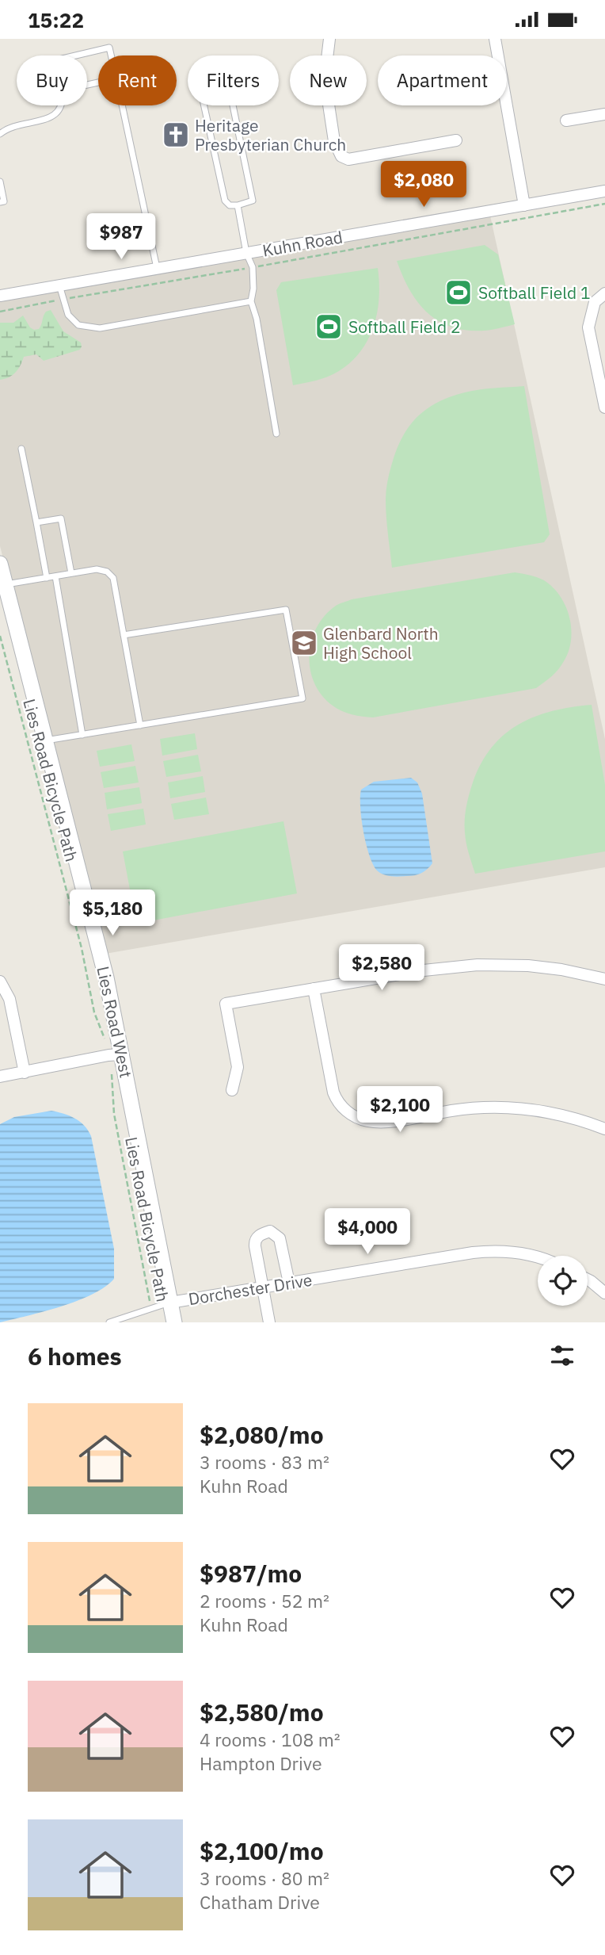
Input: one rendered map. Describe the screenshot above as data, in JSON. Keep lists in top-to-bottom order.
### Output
{
  "streets": {
    "street": ["Kuhn Road", "Lies Road West", "Dorchester Drive"],
    "path": ["Lies Road Bicycle Path"]
  },
  "crossings": [
    ["Lies Road Bicycle Path", "Lies Road West"],
    ["Lies Road West", "Dorchester Drive"]
  ],
  "places": {
    "church": ["Heritage Presbyterian Church"],
    "sports": ["Softball Field 1", "Softball Field 2"],
    "school or university": ["Glenbard North High School"]
  },
  "page": {
    "status": "15:22",
    "chip": [
      "Buy",
      "Rent",
      "Filters",
      "New",
      "Apartment"
    ],
    "price": [
      "$2,080",
      "$987",
      "$5,180",
      "$2,580",
      "$2,100",
      "$4,000"
    ],
    "heading": "6 homes",
    "list": [
      {
        "name": "$2,080/mo",
        "note": "3 rooms · 83 m² · Kuhn Road"
      },
      {
        "name": "$987/mo",
        "note": "2 rooms · 52 m² · Kuhn Road"
      },
      {
        "name": "$2,580/mo",
        "note": "4 rooms · 108 m² · Hampton Drive"
      },
      {
        "name": "$2,100/mo",
        "note": "3 rooms · 80 m² · Chatham Drive"
      }
    ]
  }
}
